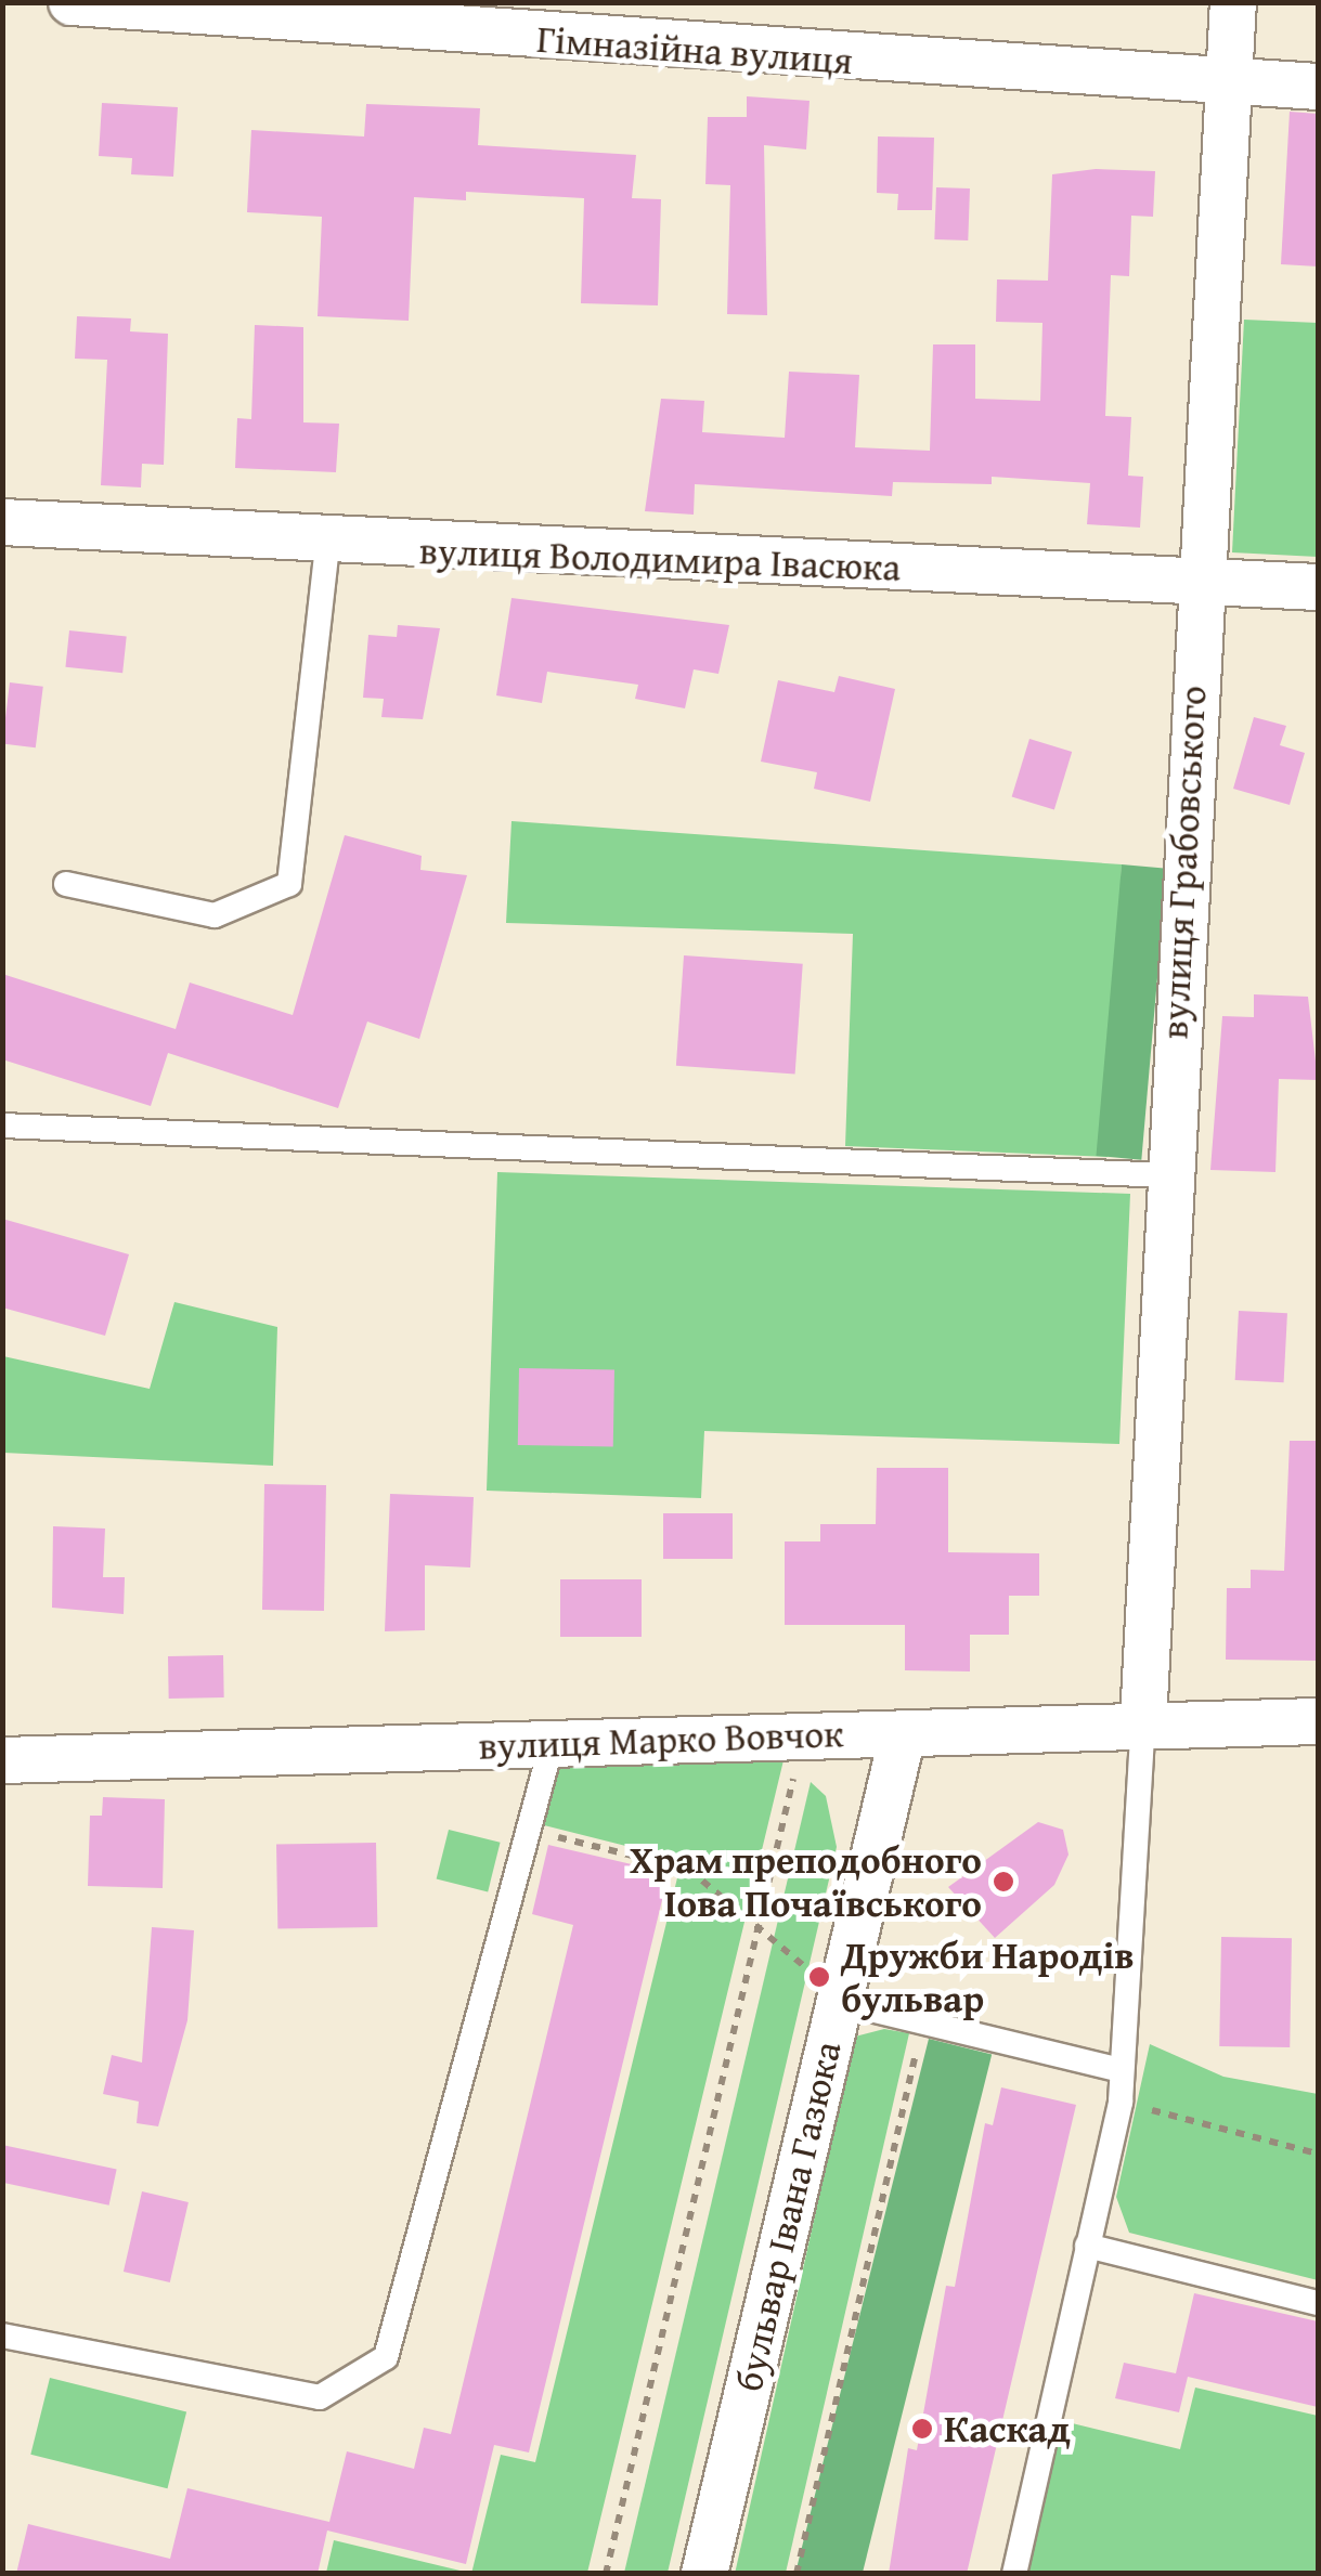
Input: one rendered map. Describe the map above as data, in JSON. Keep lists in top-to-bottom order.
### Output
{
  "streets": {
    "street": [
      "Гімназійна вулиця",
      "вулиця Володимира Івасюка",
      "вулиця Грабовського",
      "вулиця Марко Вовчок",
      "бульвар Івана Газюка"
    ]
  },
  "crossings": [
    ["Гімназійна вулиця", "вулиця Грабовського"],
    ["вулиця Володимира Івасюка", "вулиця Грабовського"],
    ["вулиця Грабовського", "вулиця Марко Вовчок"],
    ["вулиця Марко Вовчок", "бульвар Івана Газюка"]
  ],
  "places": ["Храм преподобного Іова Почаївського", "Дружби Народів бульвар", "Каскад"]
}
